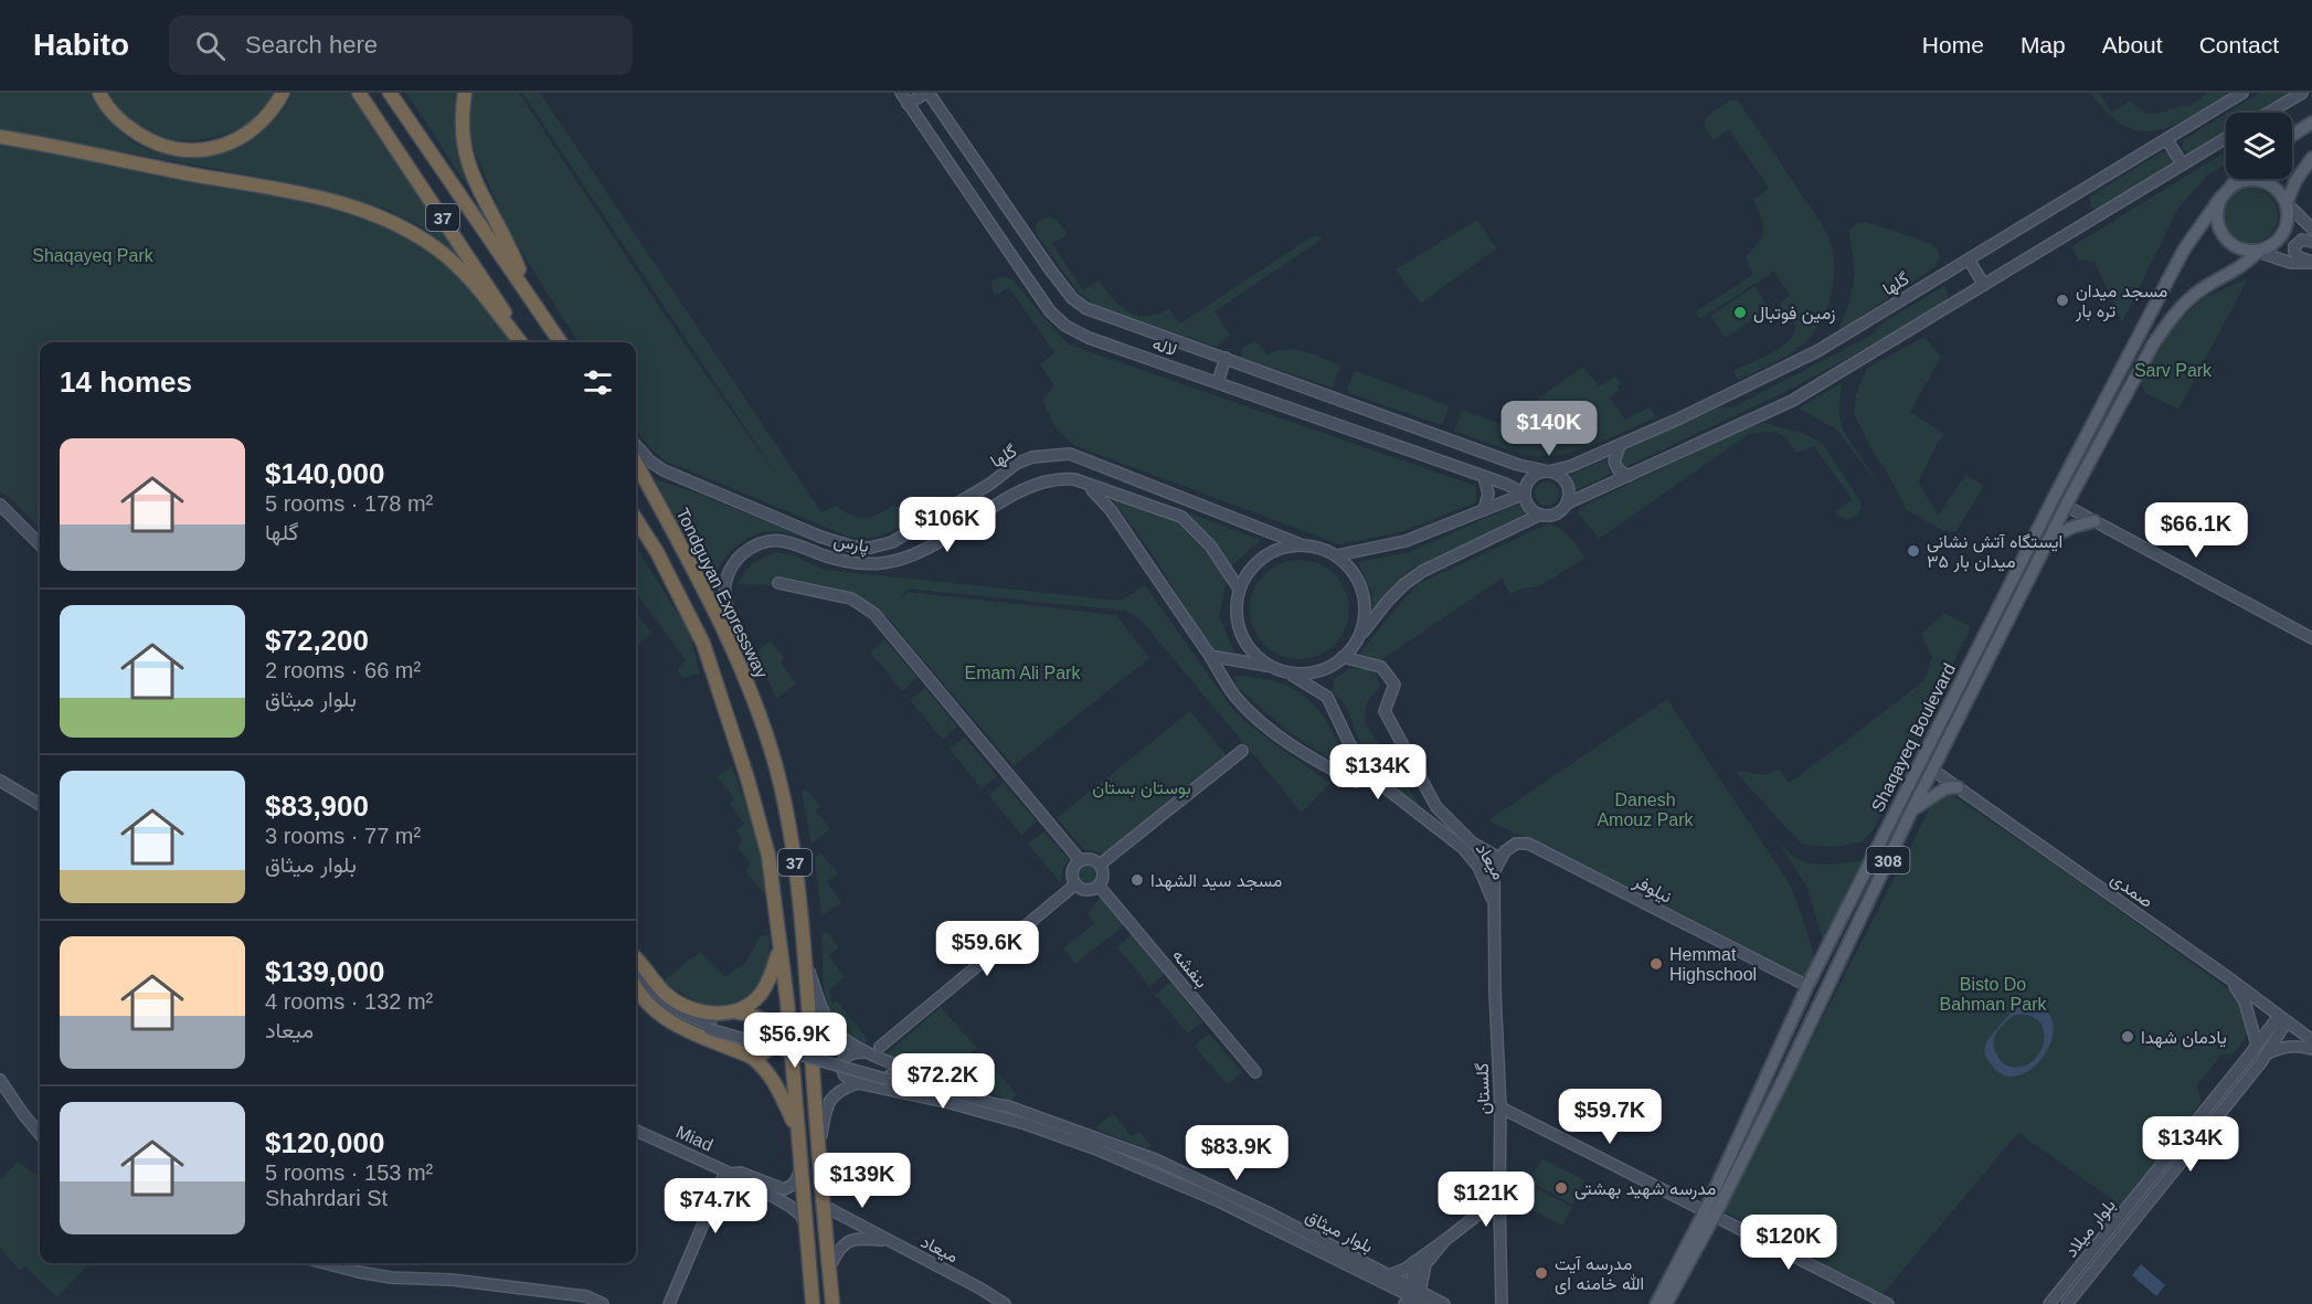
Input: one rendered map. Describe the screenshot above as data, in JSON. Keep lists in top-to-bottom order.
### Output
{
  "streets": {
    "highway": ["37", "Tondguyan Expressway"],
    "main road": ["Shaqayeq Boulevard", "308"],
    "street": [
      "گلها",
      "لاله",
      "پارس",
      "میعاد",
      "نیلوفر",
      "صمدی",
      "بنفشه",
      "گلستان",
      "Miad",
      "بلوار میلاد",
      "بلوار میثاق"
    ]
  },
  "crossings": [
    ["37", "Miad"],
    ["گلها", "لاله"],
    ["گلها", "پارس"],
    ["گلها", "میعاد"],
    ["پارس", "Tondguyan Expressway"],
    ["پارس", "میعاد"],
    ["Tondguyan Expressway", "میعاد"],
    ["Shaqayeq Boulevard", "نیلوفر"],
    ["Shaqayeq Boulevard", "صمدی"],
    ["میعاد", "گلستان"],
    ["نیلوفر", "گلستان"],
    ["صمدی", "بلوار میلاد"]
  ],
  "parks": [
    "Shaqayeq Park",
    "Sarv Park",
    "Emam Ali Park",
    "بوستان بستان",
    "Danesh Amouz Park",
    "Bisto Do Bahman Park"
  ],
  "places": [
    "مسجد میدان تره بار",
    "زمین فوتبال",
    "ایستگاه آتش نشانی ۳۵ میدان بار",
    "مسجد سید الشهدا",
    "Hemmat Highschool",
    "یادمان شهدا",
    "مدرسه شهید بهشتی",
    "مدرسه آیت الله خامنه ای"
  ],
  "page": {
    "header": "Habito",
    "search": "Search here",
    "nav": [
      "Home",
      "Map",
      "About",
      "Contact"
    ],
    "heading": "14 homes",
    "price": [
      "$140K",
      "$106K",
      "$66.1K",
      "$134K",
      "$59.6K",
      "$56.9K",
      "$72.2K",
      "$59.7K",
      "$134K",
      "$83.9K",
      "$139K",
      "$121K",
      "$74.7K",
      "$120K"
    ],
    "list": [
      {
        "name": "$140,000",
        "note": "5 rooms · 178 m² · گلها"
      },
      {
        "name": "$72,200",
        "note": "2 rooms · 66 m² · بلوار میثاق"
      },
      {
        "name": "$83,900",
        "note": "3 rooms · 77 m² · بلوار میثاق"
      },
      {
        "name": "$139,000",
        "note": "4 rooms · 132 m² · میعاد"
      },
      {
        "name": "$120,000",
        "note": "5 rooms · 153 m² · Shahrdari St"
      }
    ]
  }
}
